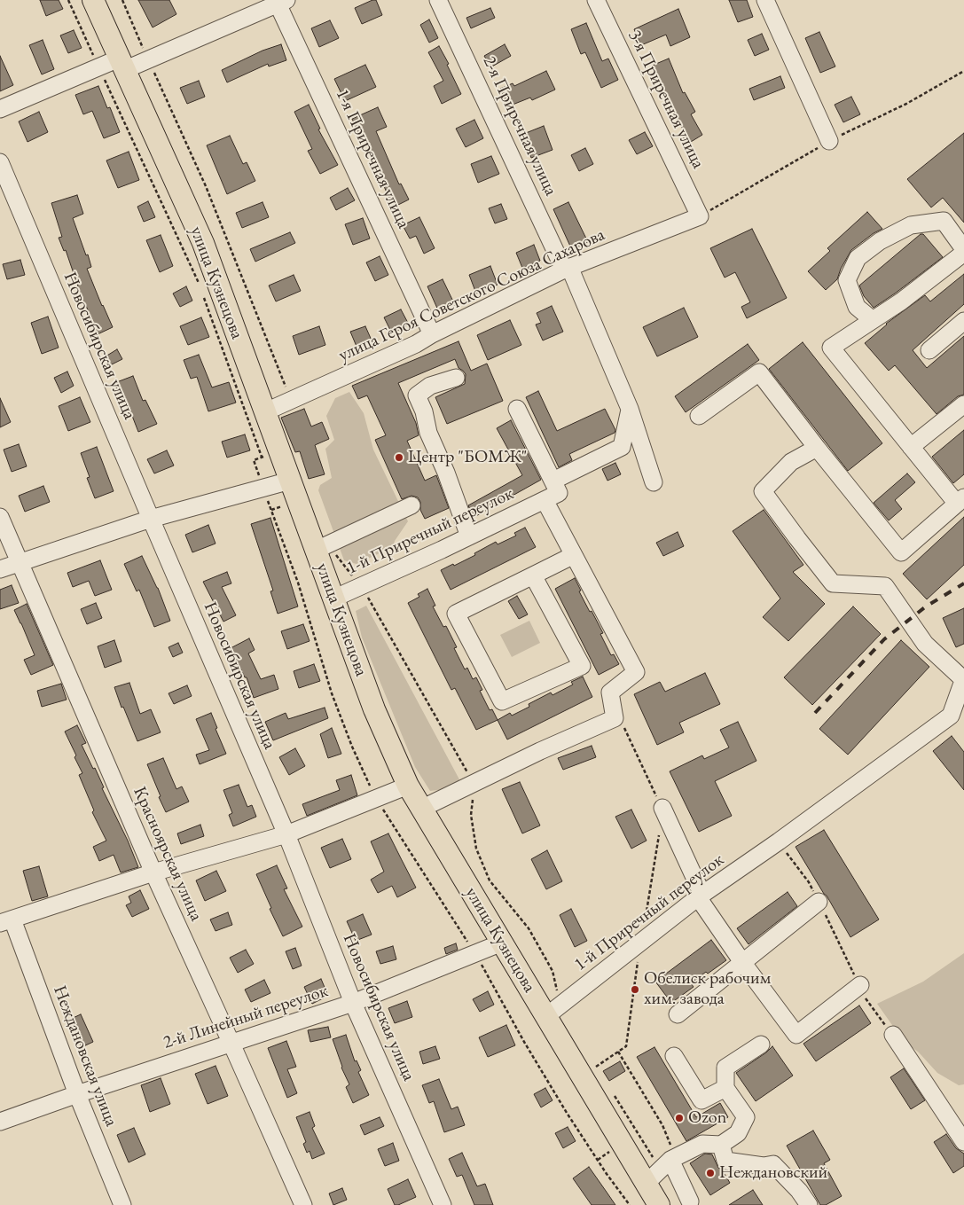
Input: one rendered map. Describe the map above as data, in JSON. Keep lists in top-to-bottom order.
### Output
{
  "streets": {
    "main road": ["улица Кузнецова"],
    "street": [
      "3-я Приречная улица",
      "2-я Приречная улица",
      "1-я Приречная улица",
      "улица Героя Советского Союза Сахарова",
      "Новосибирская улица",
      "1-й Приречный переулок",
      "Красноярская улица",
      "2-й Линейный переулок",
      "Неждановская улица"
    ]
  },
  "crossings": [
    ["3-я Приречная улица", "улица Героя Советского Союза Сахарова"],
    ["2-я Приречная улица", "улица Героя Советского Союза Сахарова"],
    ["1-я Приречная улица", "улица Героя Советского Союза Сахарова"],
    ["улица Кузнецова", "улица Героя Советского Союза Сахарова"],
    ["улица Кузнецова", "1-й Приречный переулок"],
    ["улица Кузнецова", "2-й Линейный переулок"],
    ["Новосибирская улица", "2-й Линейный переулок"],
    ["Красноярская улица", "2-й Линейный переулок"],
    ["2-й Линейный переулок", "Неждановская улица"]
  ],
  "places": [
    "Центр \"БОМЖ\"",
    "Обелиск рабочим хим. завода",
    "Ozon",
    "Неждановский"
  ]
}
